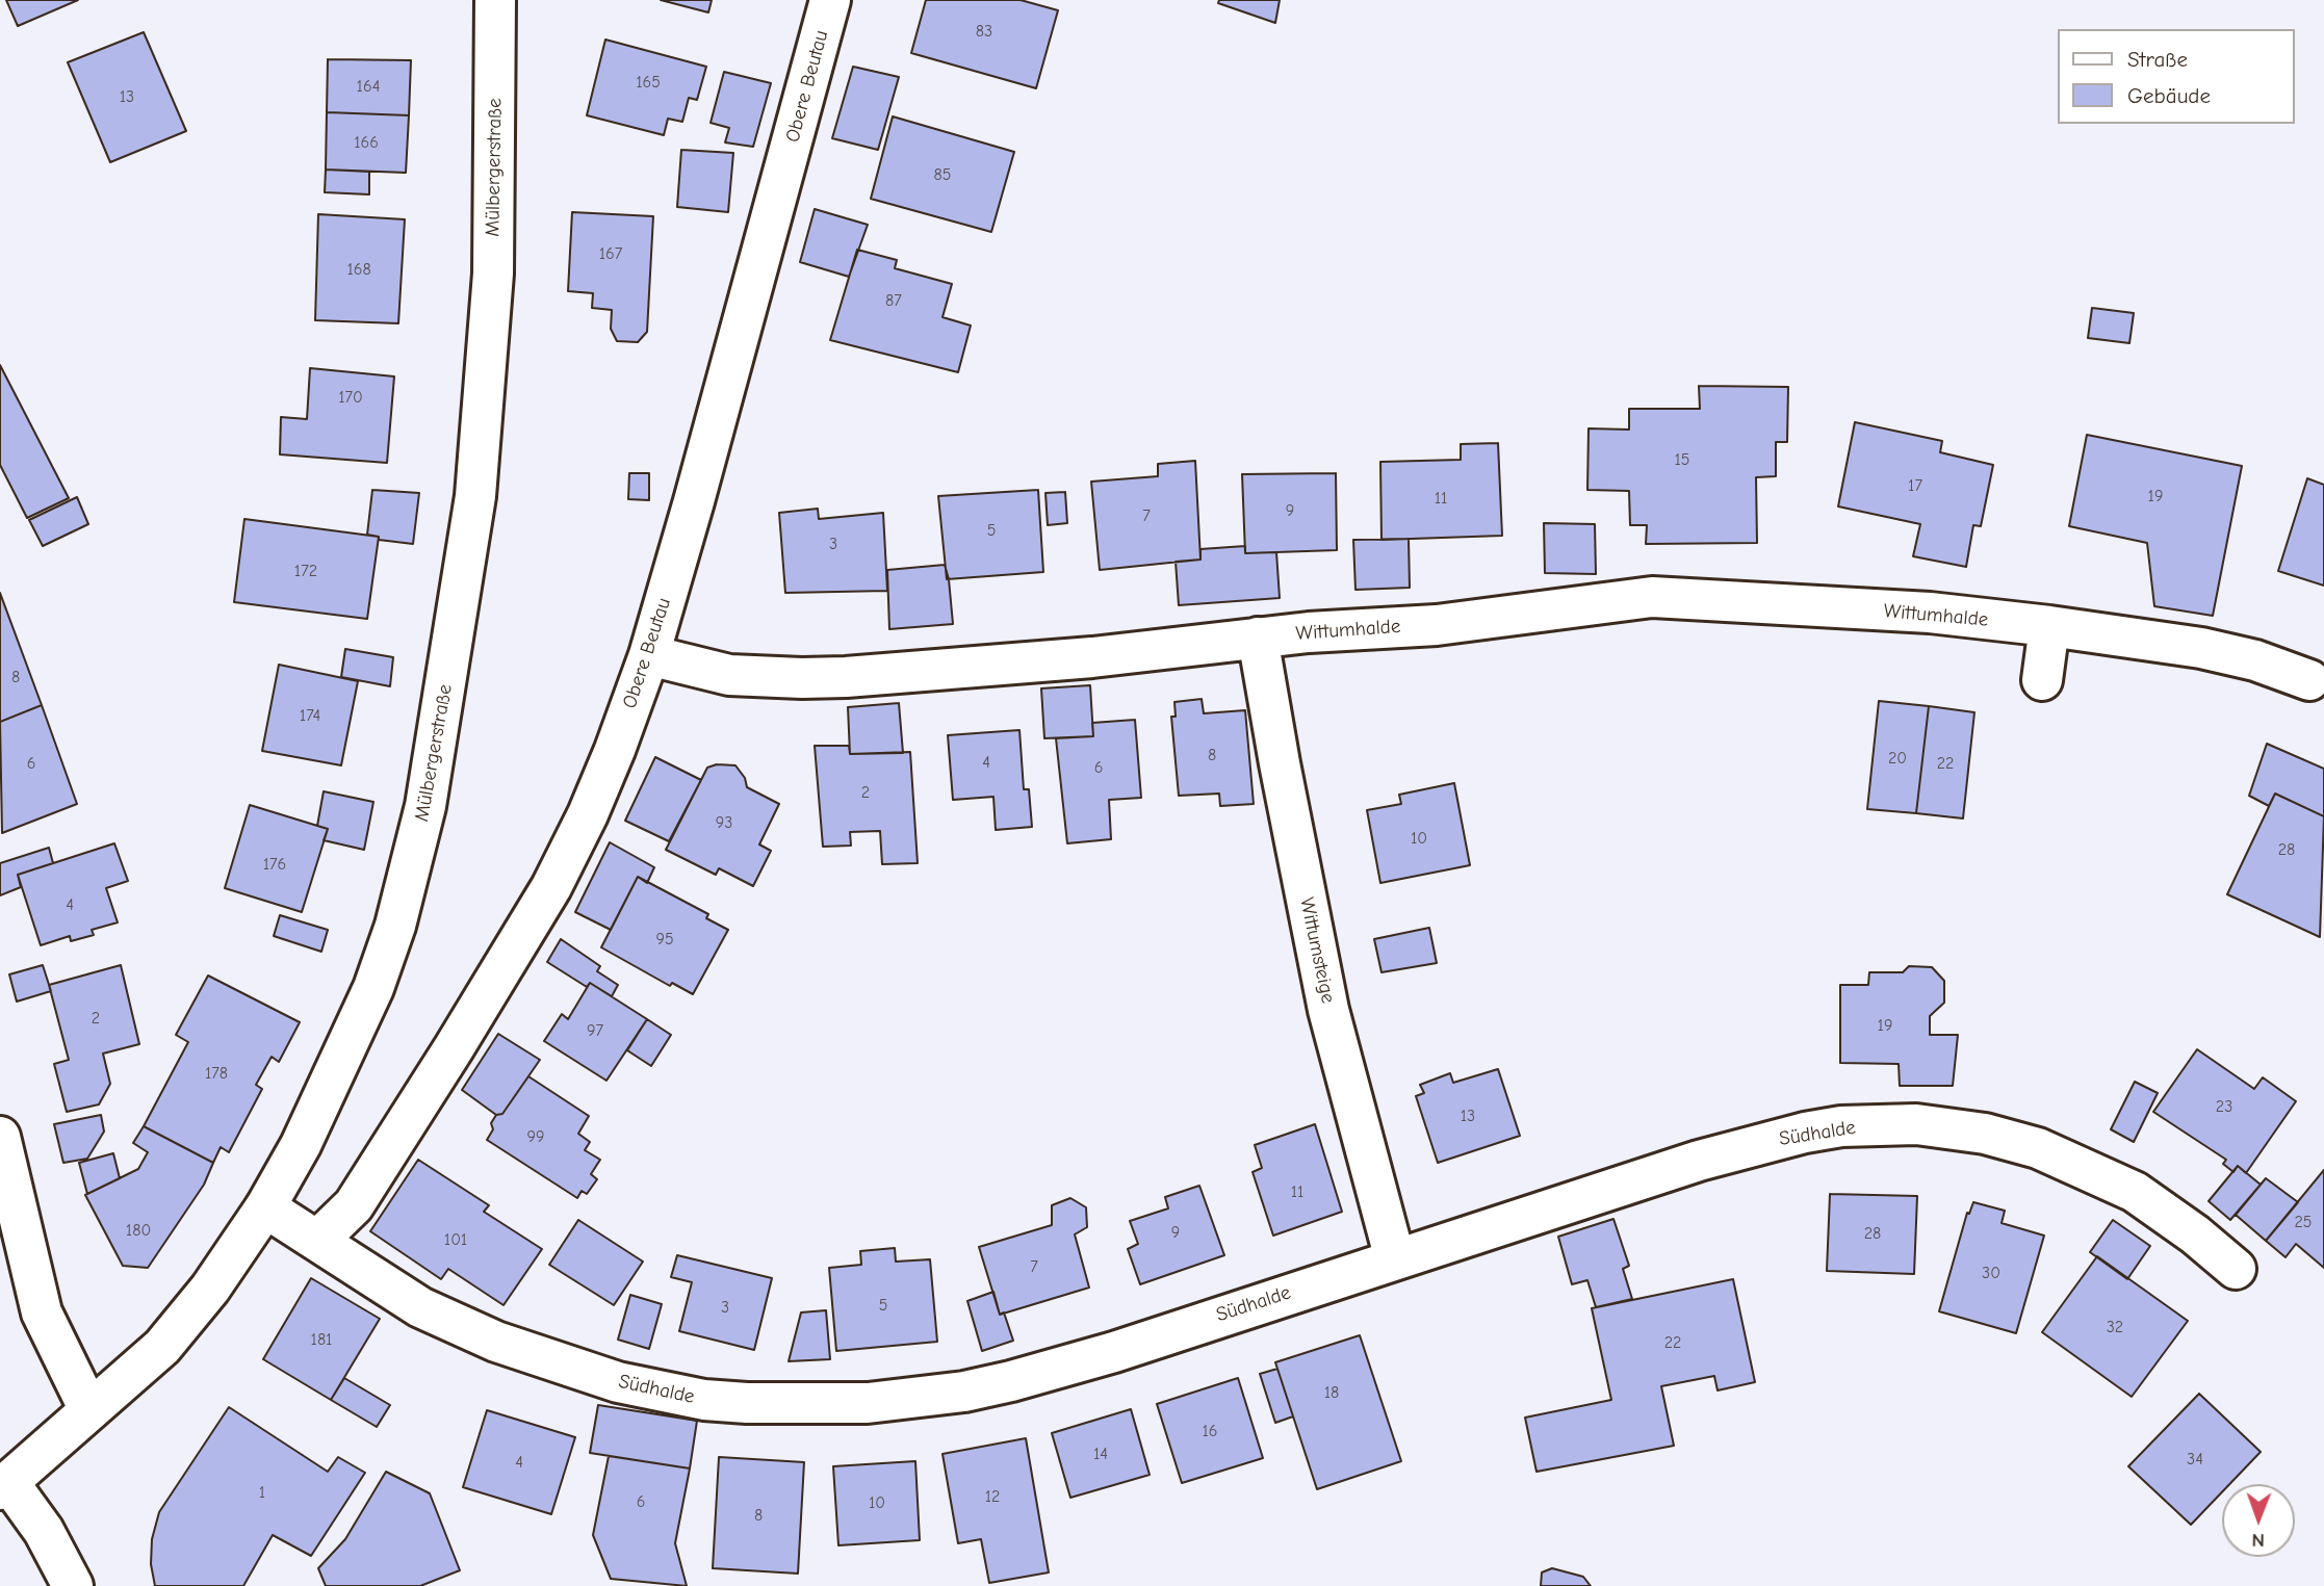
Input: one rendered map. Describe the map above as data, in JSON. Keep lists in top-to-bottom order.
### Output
{
  "streets": {
    "street": [
      "Obere Beutau",
      "Mülbergerstraße",
      "Wittumhalde",
      "Wittumsteige",
      "Südhalde"
    ]
  },
  "crossings": [
    ["Obere Beutau", "Wittumhalde"],
    ["Obere Beutau", "Südhalde"],
    ["Mülbergerstraße", "Südhalde"],
    ["Wittumhalde", "Wittumsteige"],
    ["Wittumsteige", "Südhalde"]
  ],
  "house_numbers": [
    "83",
    "165",
    "164",
    "13",
    "166",
    "85",
    "167",
    "168",
    "87",
    "170",
    "15",
    "17",
    "19",
    "11",
    "9",
    "7",
    "5",
    "3",
    "172",
    "8",
    "174",
    "8",
    "20",
    "4",
    "6",
    "22",
    "6",
    "2",
    "93",
    "10",
    "28",
    "176",
    "4",
    "95",
    "2",
    "19",
    "97",
    "178",
    "23",
    "13",
    "99",
    "11",
    "25",
    "180",
    "9",
    "28",
    "101",
    "7",
    "30",
    "5",
    "3",
    "32",
    "181",
    "22",
    "18",
    "16",
    "14",
    "34",
    "4",
    "1",
    "12",
    "6",
    "10",
    "8"
  ],
  "legend": ["Straße", "Gebäude"],
  "north": "bottom"
}
